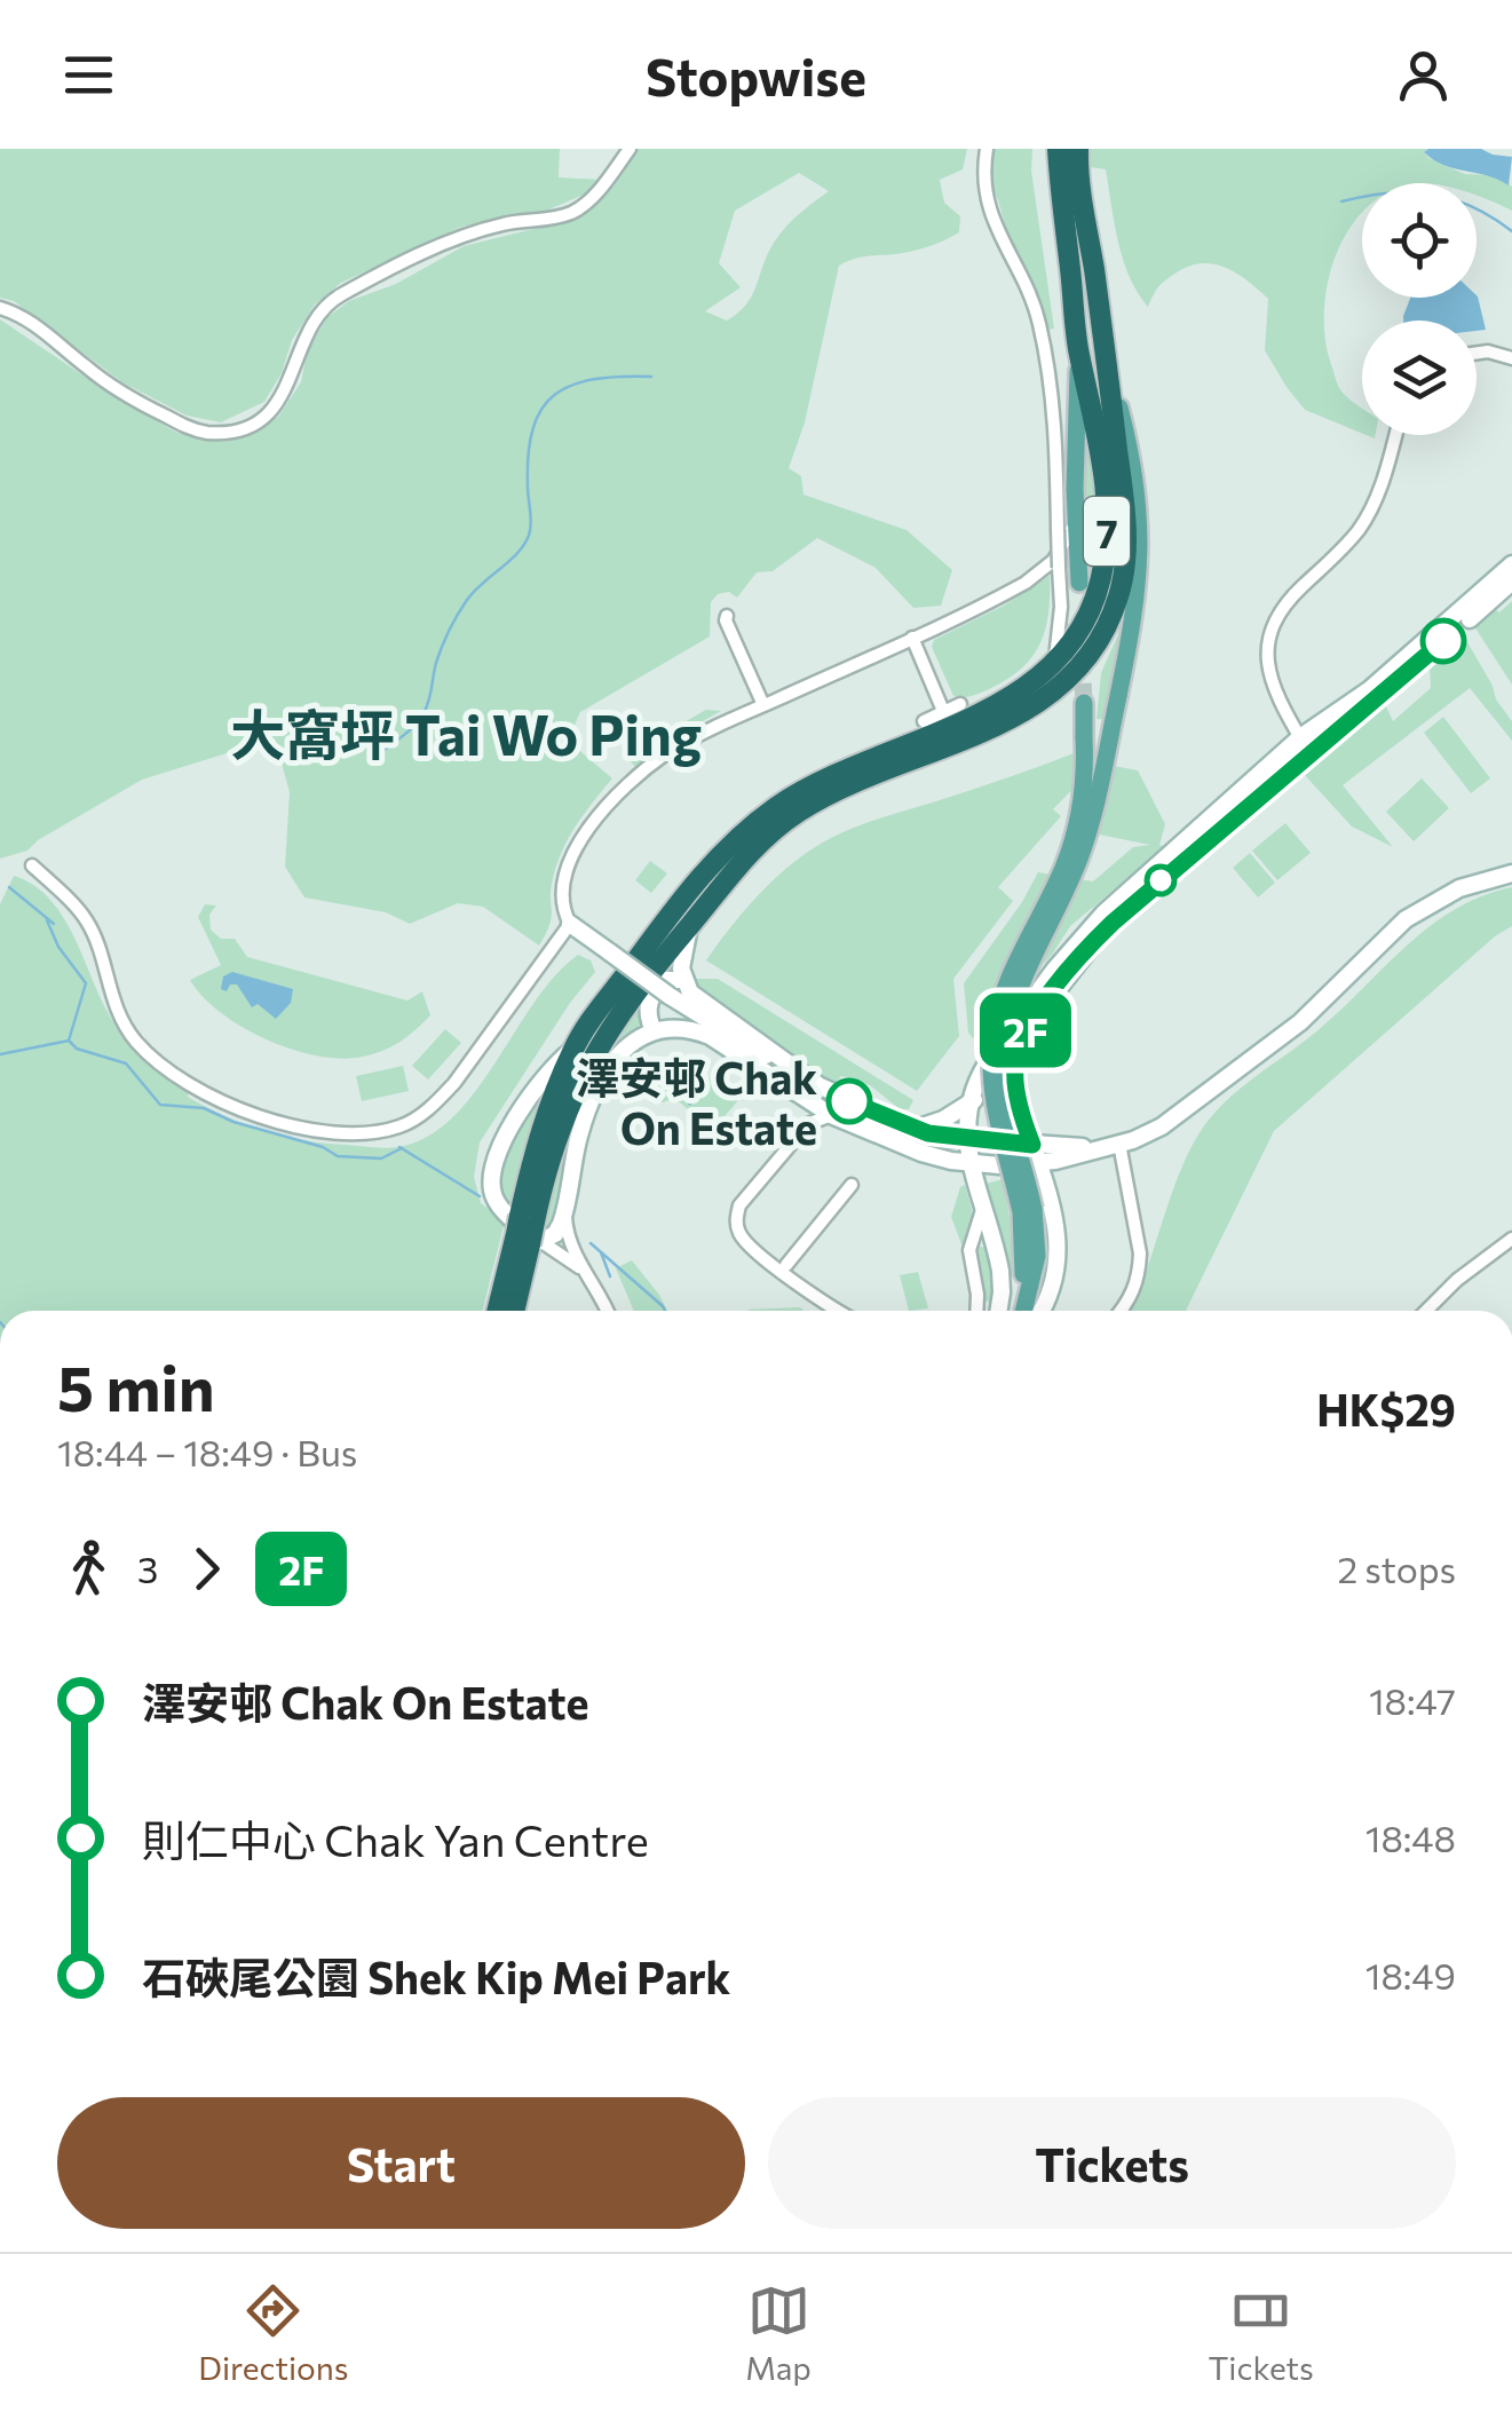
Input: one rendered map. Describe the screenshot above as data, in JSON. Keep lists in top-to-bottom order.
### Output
{
  "streets": {
    "highway": ["7"]
  },
  "districts": ["大窩坪 Tai Wo Ping"],
  "places": ["澤安邨 Chak On Estate"],
  "lines": ["bus line 2F"],
  "page": {
    "header": "Stopwise",
    "on_map": "2F",
    "heading": ["5 min", "18:44 – 18:49 · Bus", "HK$29"],
    "legs": ["3", "2F", "2 stops"],
    "list": [
      {
        "name": "澤安邨 Chak On Estate",
        "value": "18:47"
      },
      {
        "name": "則仁中心 Chak Yan Centre",
        "value": "18:48"
      },
      {
        "name": "石硤尾公園 Shek Kip Mei Park",
        "value": "18:49"
      }
    ],
    "buttons": ["Start", "Tickets"],
    "tabs": ["Directions", "Map", "Tickets"]
  }
}
